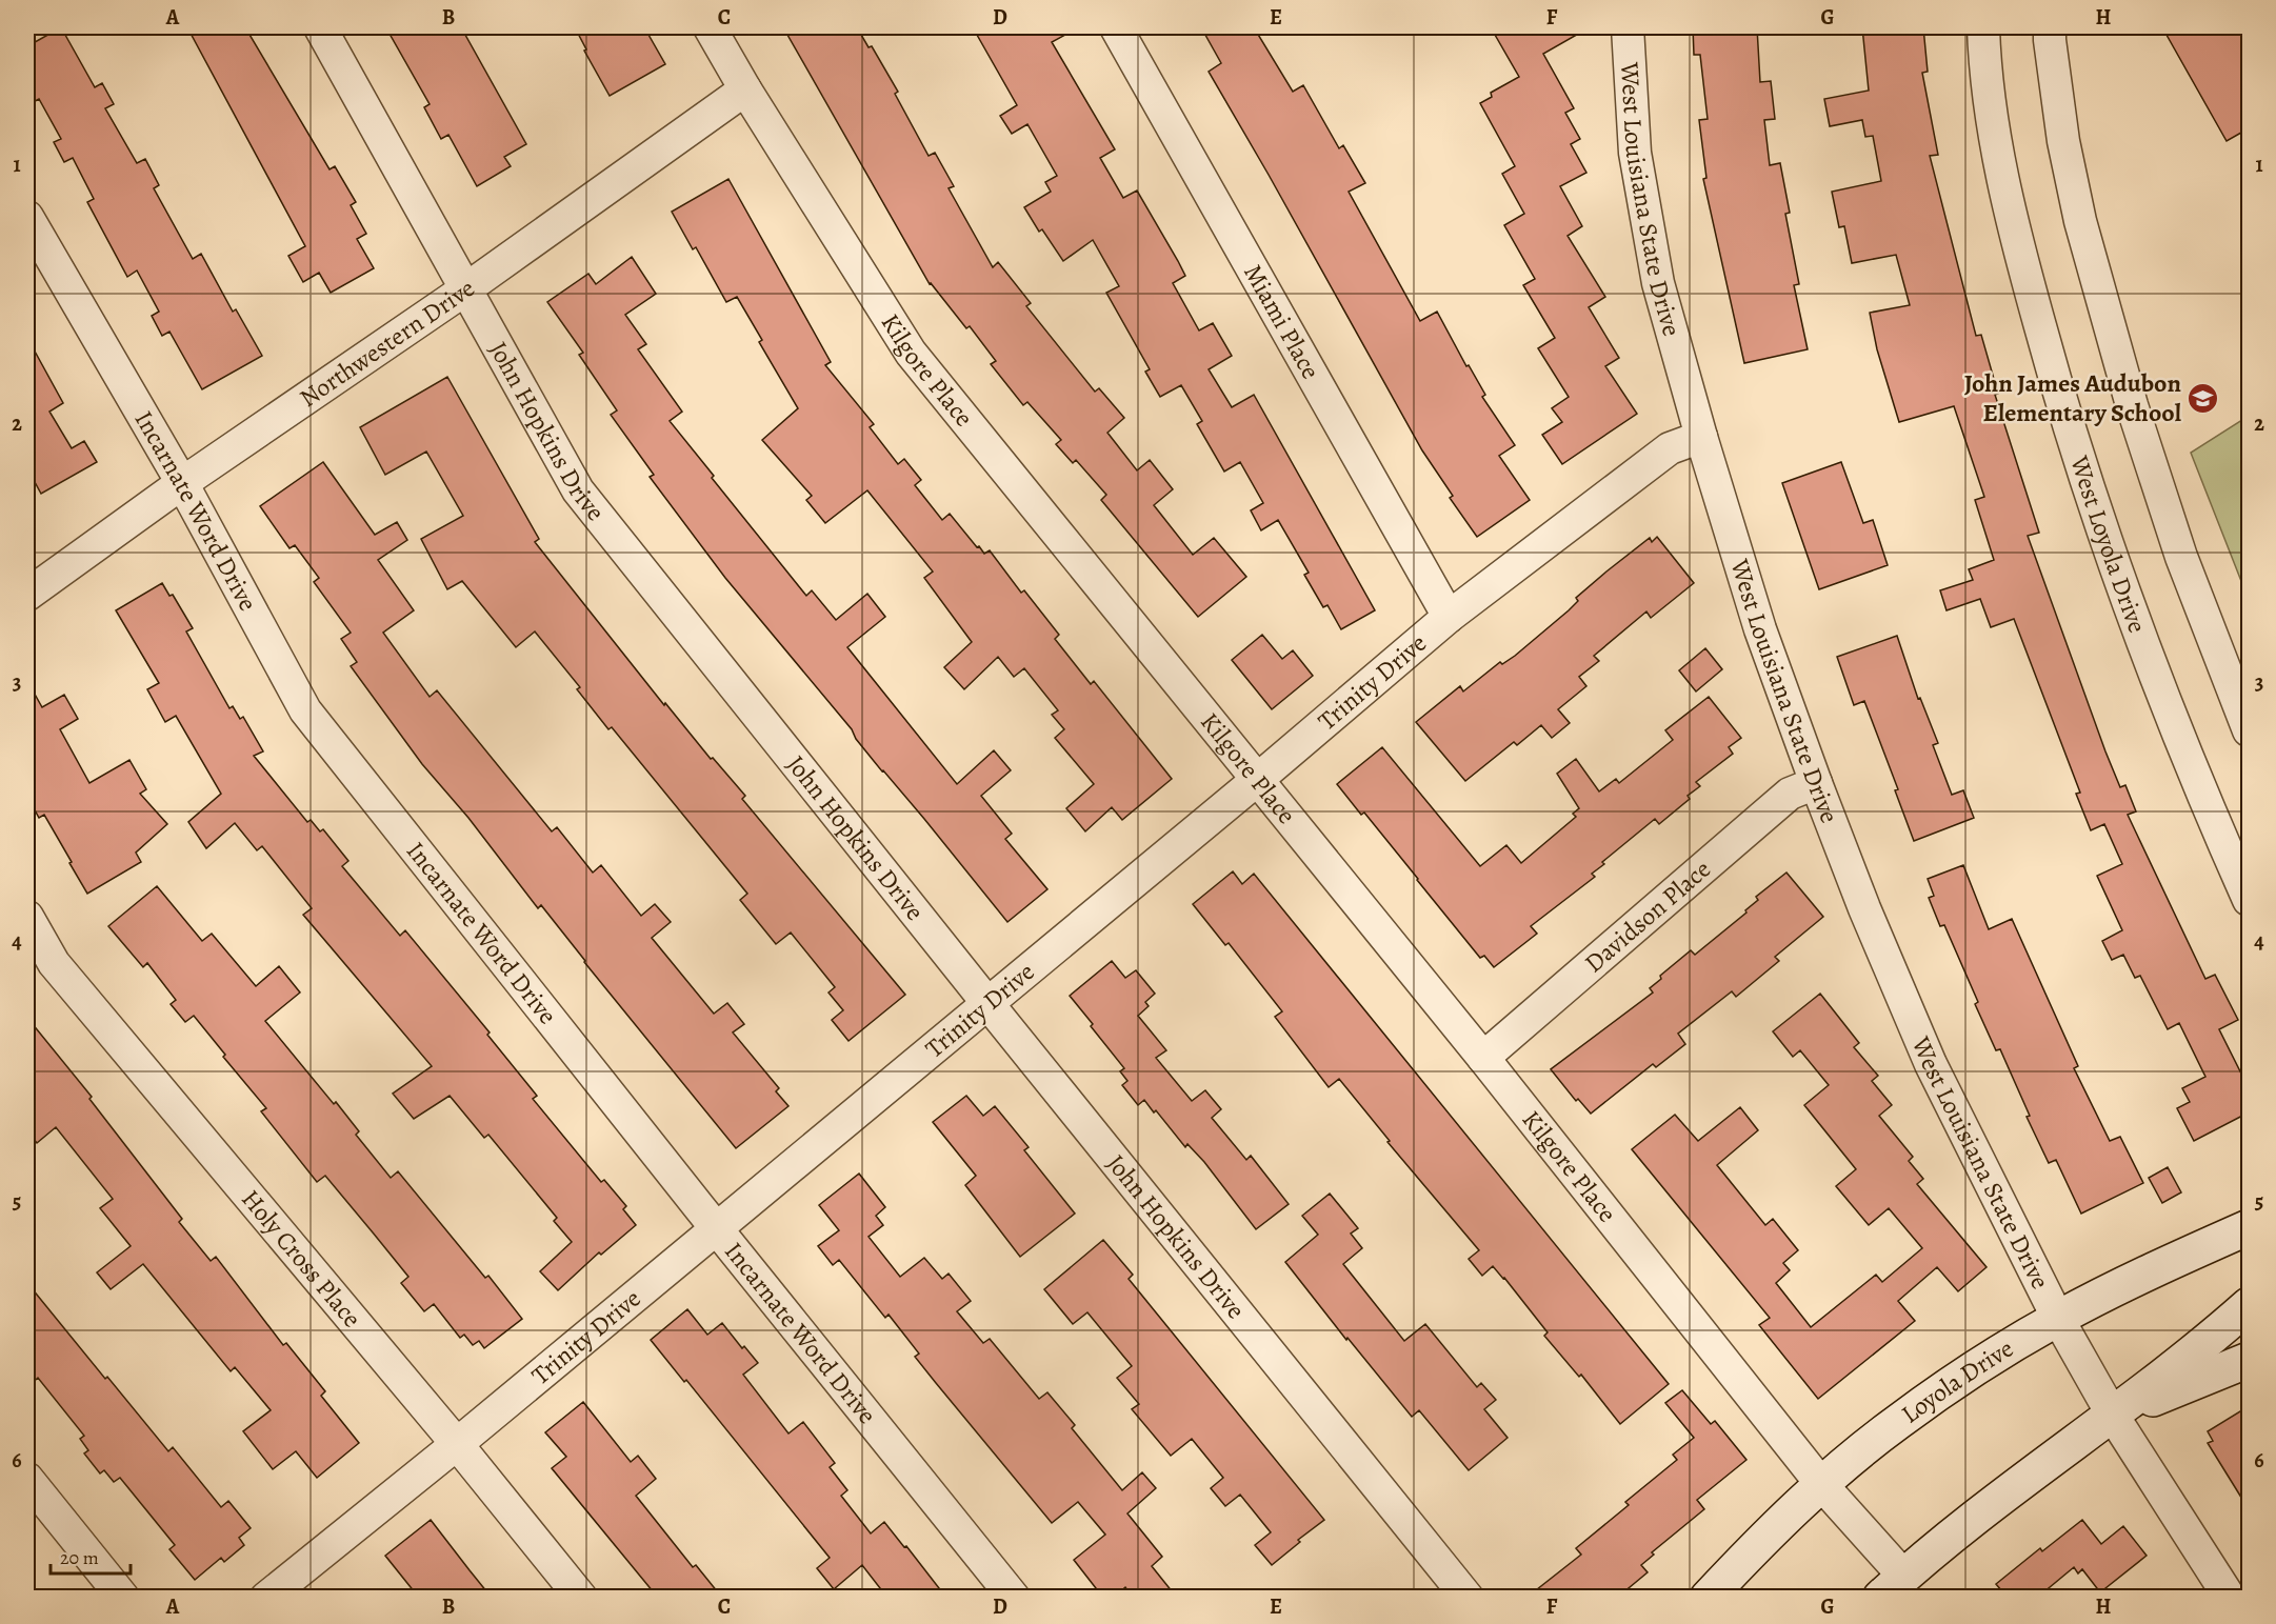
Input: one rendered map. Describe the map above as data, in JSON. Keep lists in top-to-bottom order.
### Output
{
  "streets": {
    "main road": ["Loyola Drive"],
    "street": [
      "West Louisiana State Drive",
      "Miami Place",
      "Northwestern Drive",
      "Kilgore Place",
      "John Hopkins Drive",
      "Incarnate Word Drive",
      "West Loyola Drive",
      "Trinity Drive",
      "Davidson Place",
      "Holy Cross Place"
    ]
  },
  "crossings": [
    ["West Louisiana State Drive", "Trinity Drive"],
    ["West Louisiana State Drive", "Davidson Place"],
    ["West Louisiana State Drive", "Loyola Drive"],
    ["Miami Place", "Trinity Drive"],
    ["Northwestern Drive", "Kilgore Place"],
    ["Northwestern Drive", "John Hopkins Drive"],
    ["Northwestern Drive", "Incarnate Word Drive"],
    ["Kilgore Place", "Trinity Drive"],
    ["Kilgore Place", "Davidson Place"],
    ["Kilgore Place", "Loyola Drive"],
    ["John Hopkins Drive", "Trinity Drive"],
    ["Incarnate Word Drive", "Trinity Drive"],
    ["Trinity Drive", "Holy Cross Place"]
  ],
  "places": {
    "school or university": ["John James Audubon Elementary School"]
  },
  "scale_bar": "20 m",
  "grid": {
    "columns": [
      "A",
      "B",
      "C",
      "D",
      "E",
      "F",
      "G",
      "H"
    ],
    "rows": [
      "1",
      "2",
      "3",
      "4",
      "5",
      "6"
    ]
  }
}
